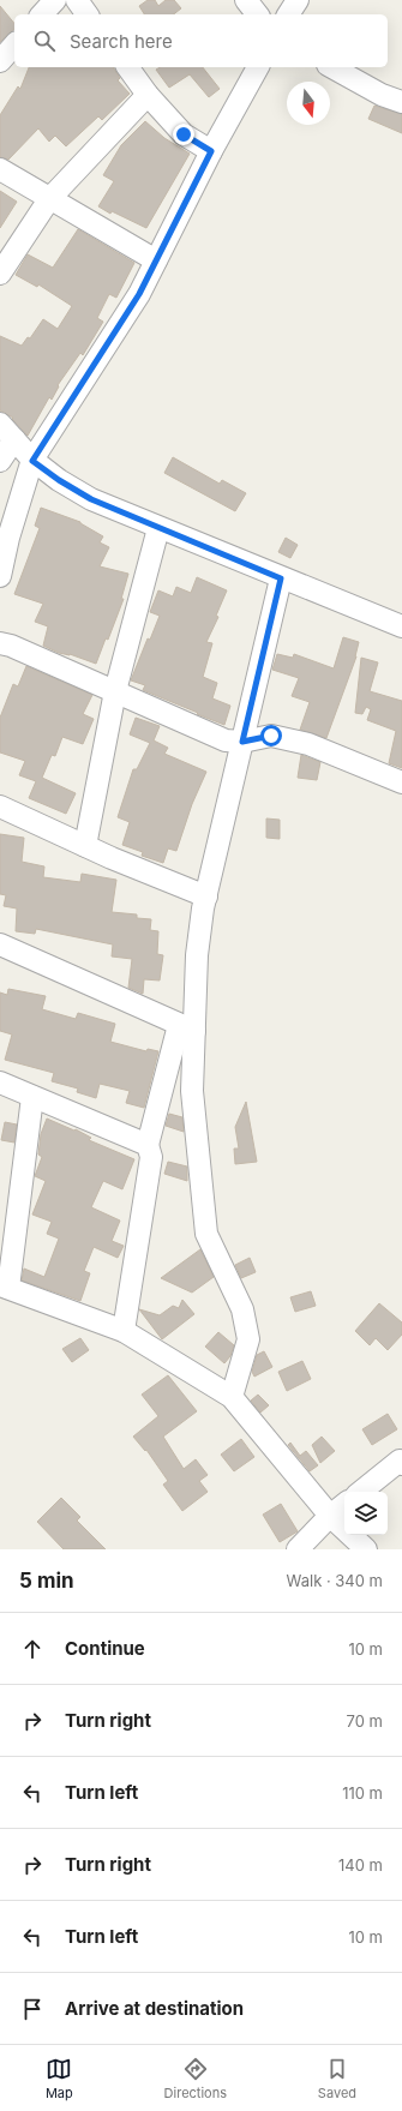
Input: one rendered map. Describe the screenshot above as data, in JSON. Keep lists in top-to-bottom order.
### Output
{
  "north": "bottom",
  "page": {
    "search": "Search here",
    "heading": ["5 min", "Walk · 340 m"],
    "list": [
      ["Continue", "10 m"],
      ["Turn right", "70 m"],
      ["Turn left", "110 m"],
      ["Turn right", "140 m"],
      ["Turn left", "10 m"],
      "Arrive at destination"
    ],
    "nav": ["Map", "Directions", "Saved"]
  }
}
